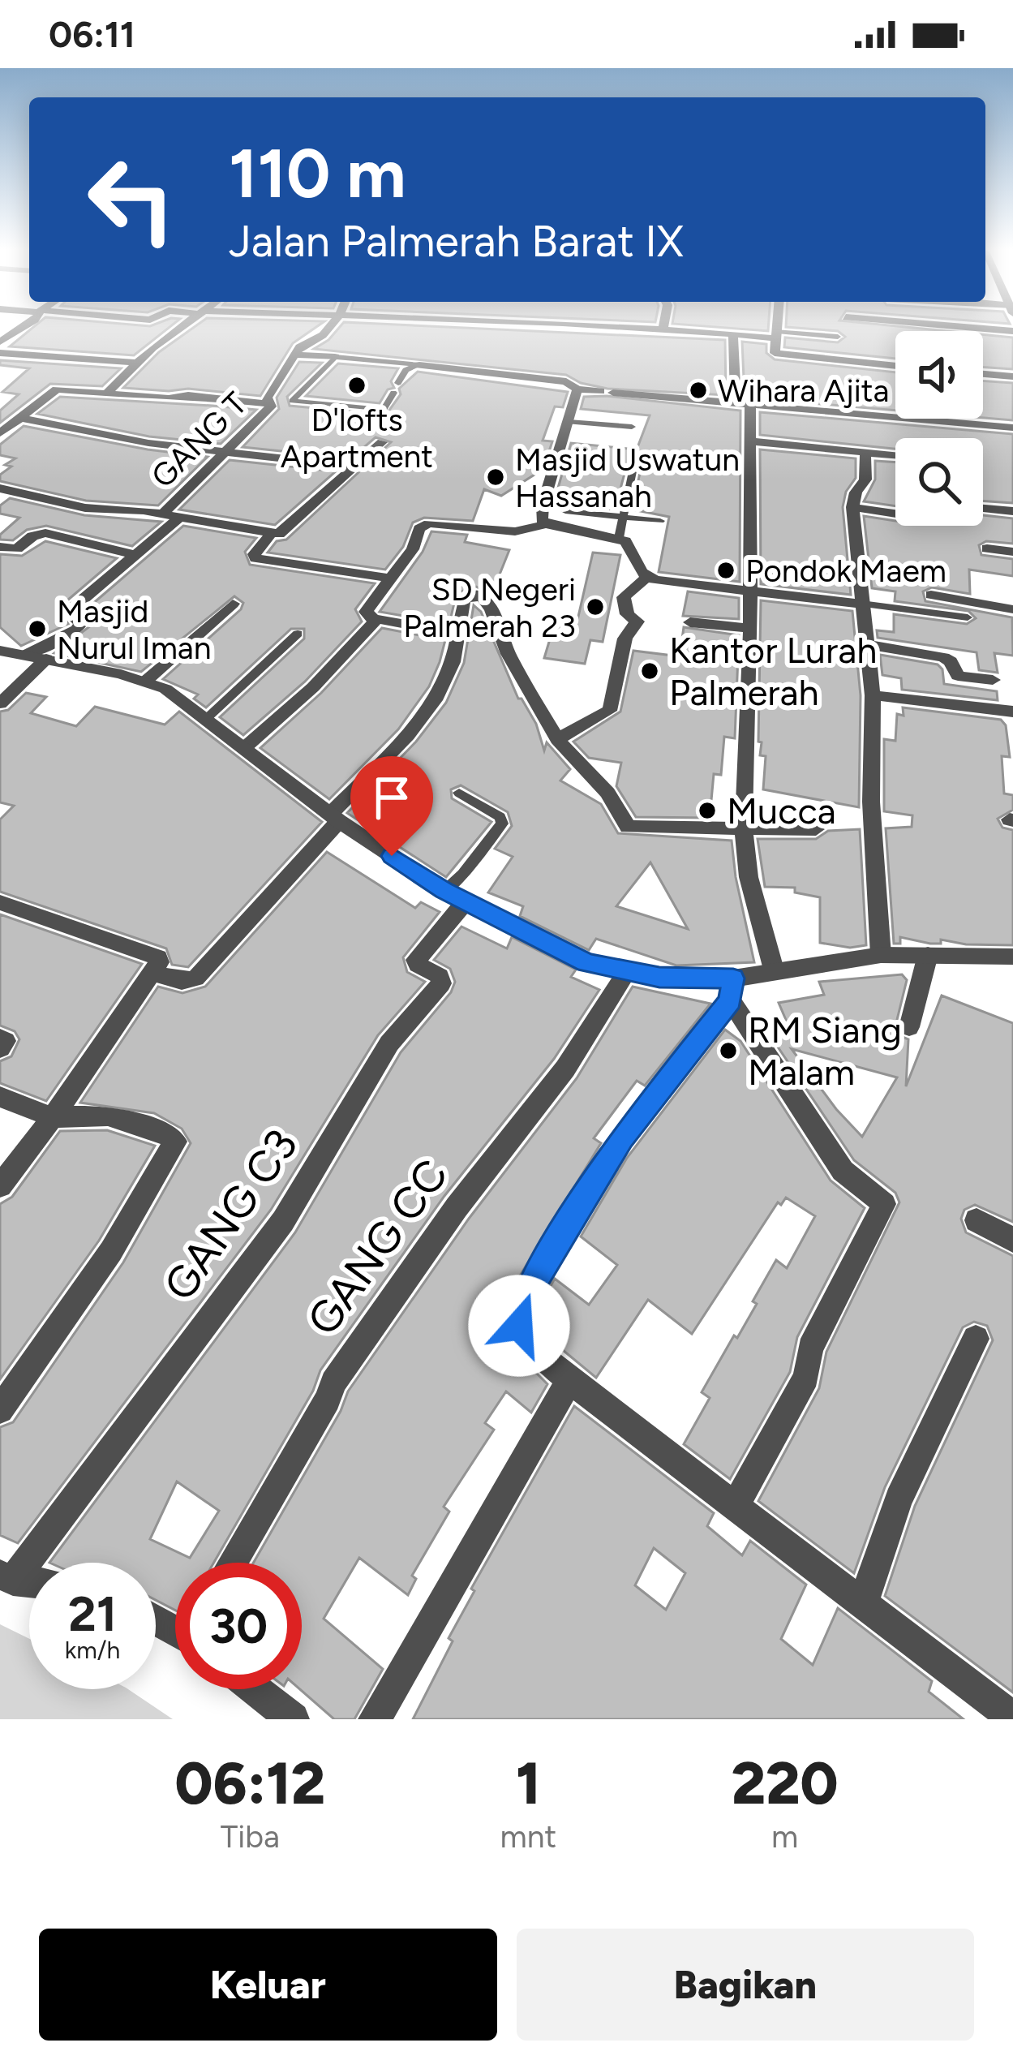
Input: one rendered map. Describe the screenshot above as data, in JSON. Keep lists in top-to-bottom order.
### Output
{
  "streets": {
    "street": ["GANG T", "GANG C3", "GANG CC"]
  },
  "places": [
    "D'lofts Apartment",
    "Wihara Ajita",
    "Masjid Uswatun Hassanah",
    "Pondok Maem",
    "SD Negeri Palmerah 23",
    "Masjid Nurul Iman",
    "Kantor Lurah Palmerah",
    "Mucca",
    "RM Siang Malam"
  ],
  "page": {
    "status": "06:11",
    "turn": ["110 m", "Jalan Palmerah Barat IX"],
    "speed": "21 km/h",
    "limit": "30",
    "eta": [
      "06:12",
      "Tiba",
      "1",
      "mnt",
      "220",
      "m"
    ],
    "buttons": ["Keluar", "Bagikan"]
  }
}
